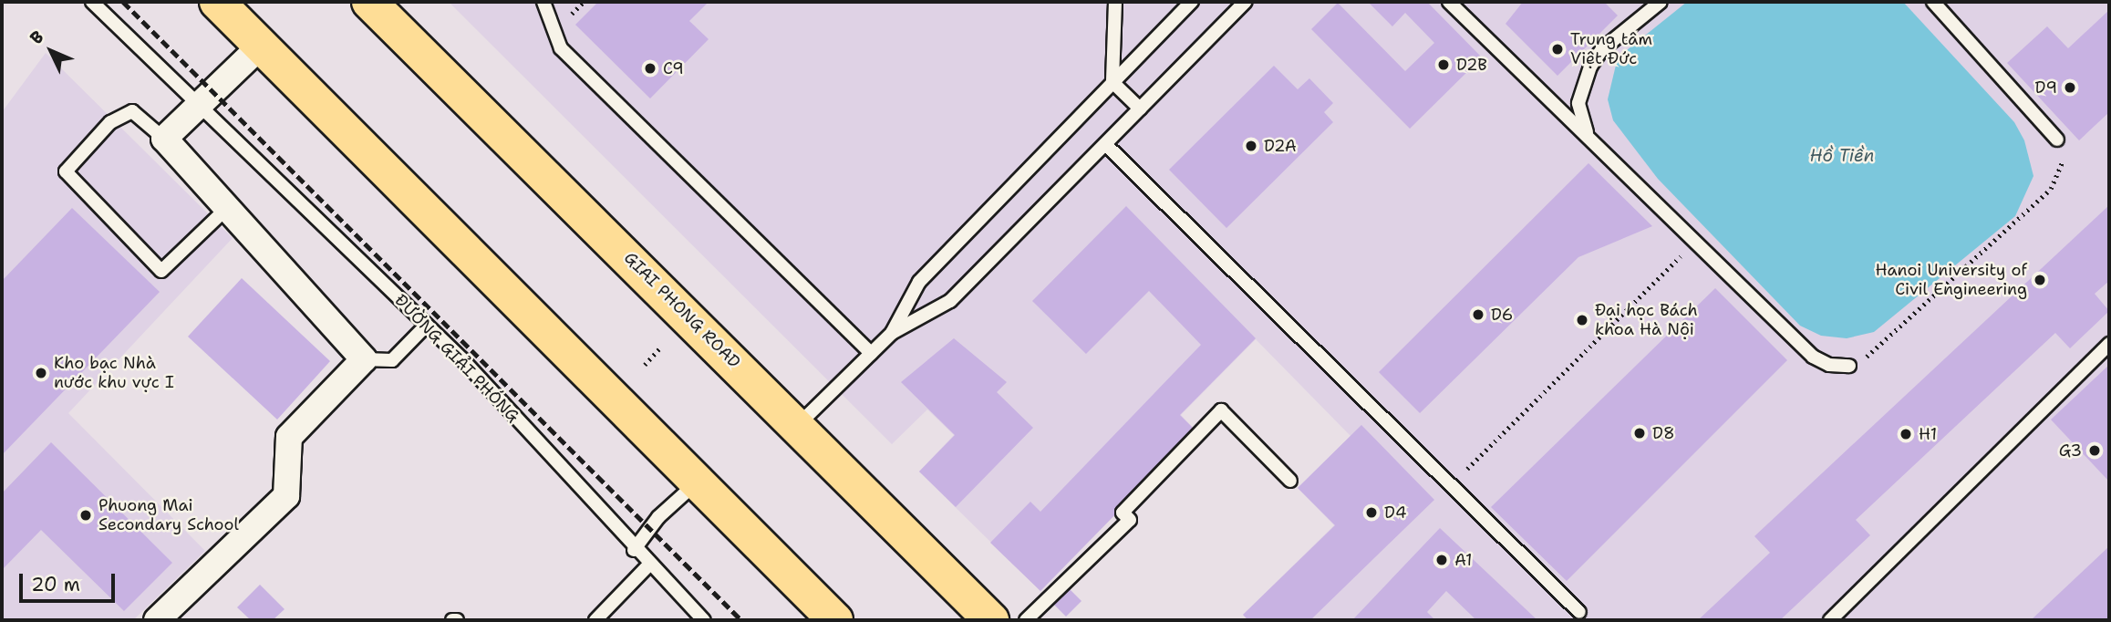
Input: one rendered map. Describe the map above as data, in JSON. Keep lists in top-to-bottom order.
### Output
{
  "streets": {
    "main road": ["GIAI PHONG ROAD"],
    "lane": ["ĐƯỜNG GIẢI PHÓNG"]
  },
  "water": ["Hồ Tiền"],
  "places": [
    "Trung tâm Việt Đức",
    "D2B",
    "C9",
    "D9",
    "D2A",
    "Hanoi University of Civil Engineering",
    "D6",
    "Đại học Bách khoa Hà Nội",
    "Kho bạc Nhà nước khu vực I",
    "D8",
    "H1",
    "G3",
    "D4",
    "Phuong Mai Secondary School",
    "A1"
  ],
  "scale_bar": "20 m",
  "north": "top left"
}
